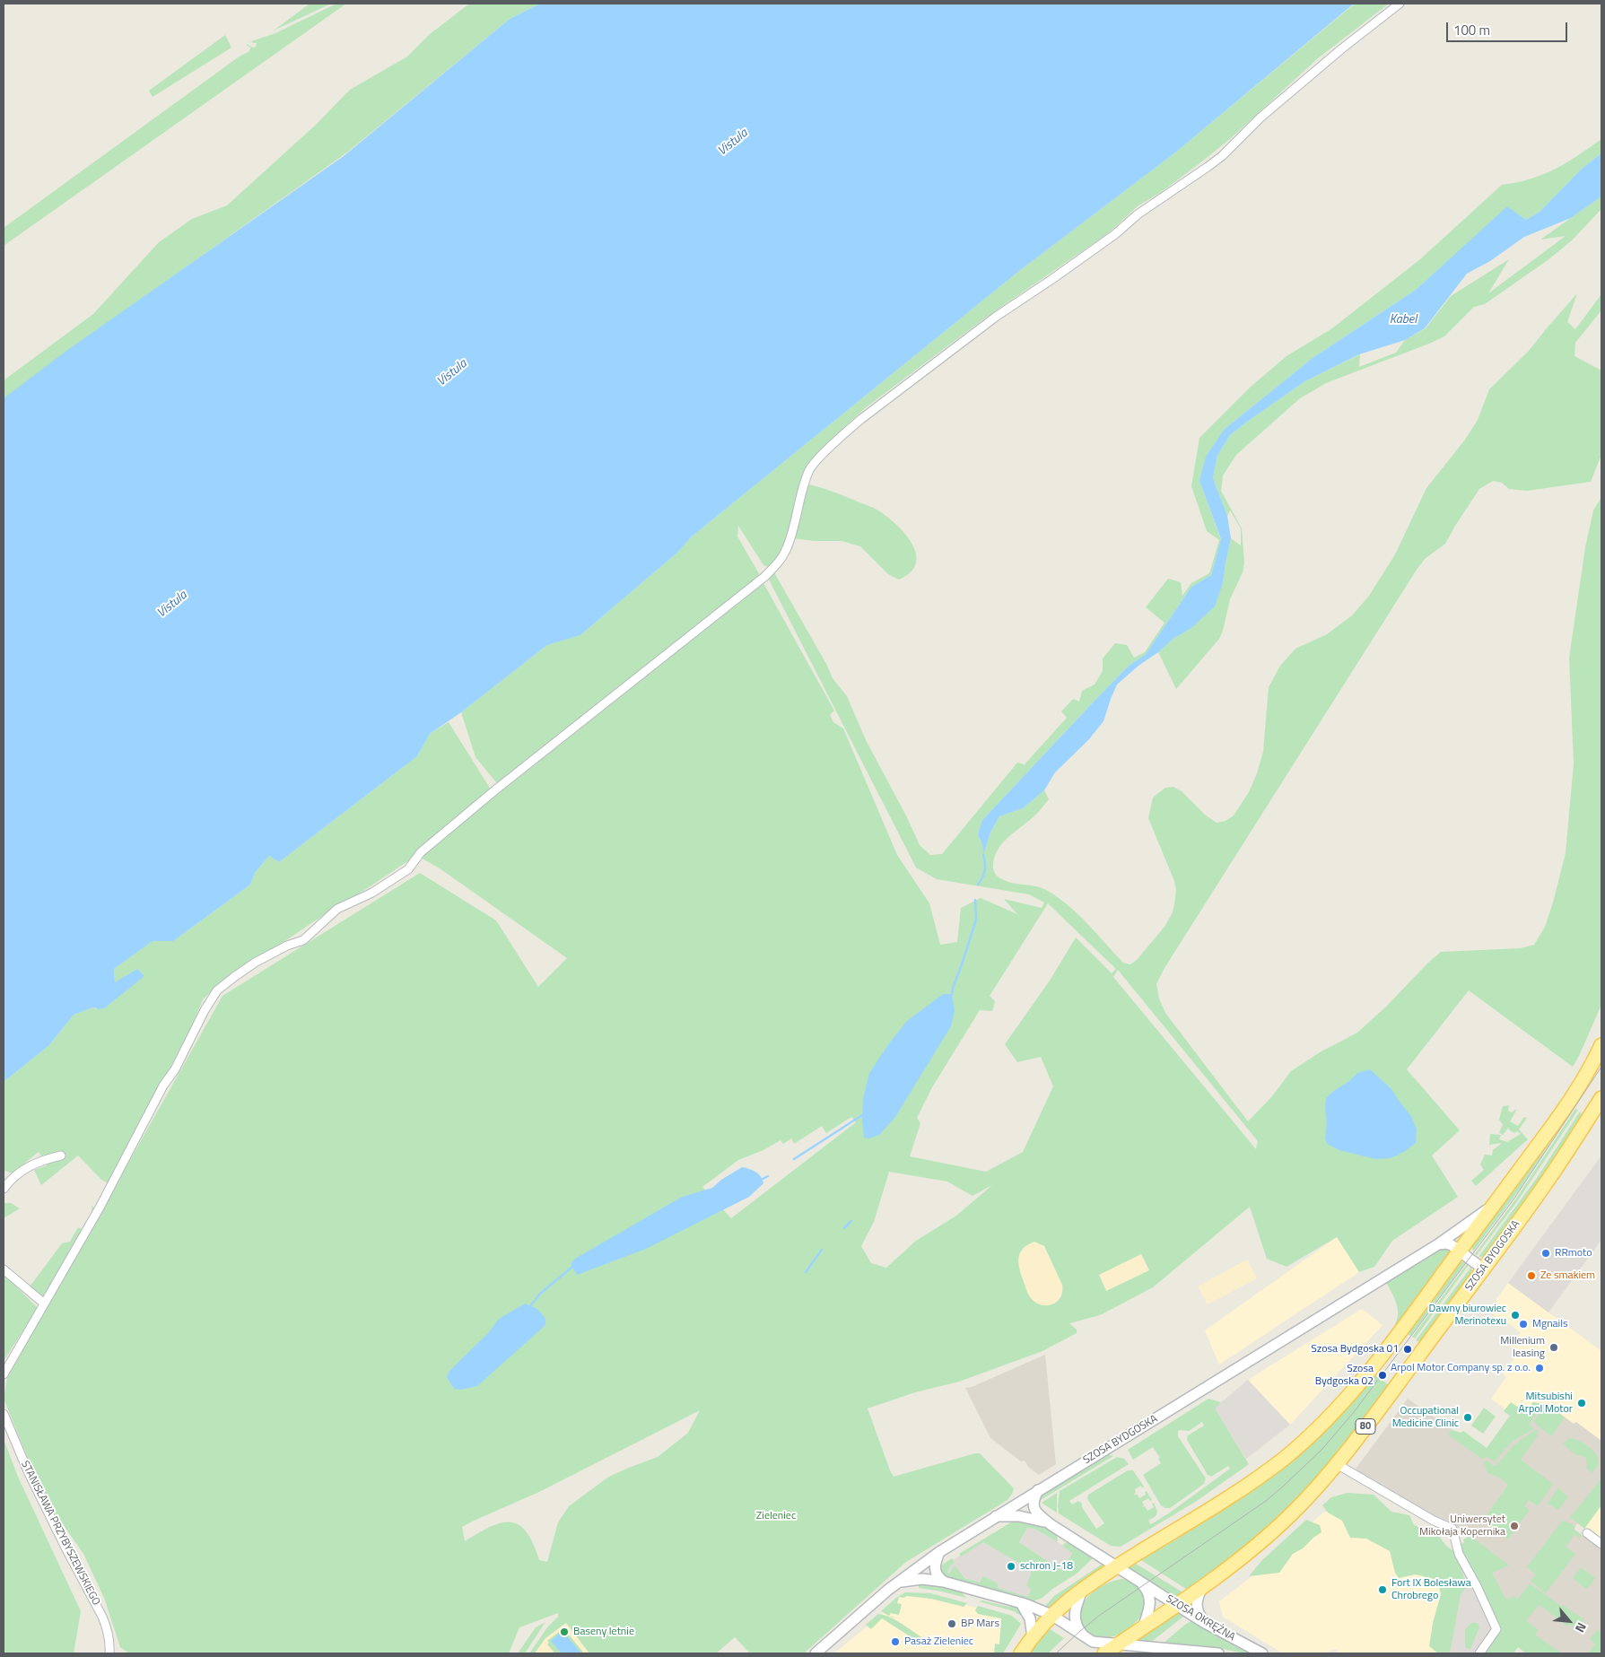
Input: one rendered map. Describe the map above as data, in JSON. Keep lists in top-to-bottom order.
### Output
{
  "streets": {
    "main road": ["SZOSA BYDGOSKA", "80"],
    "street": ["STANISŁAWA PRZYBYSZEWSKIEGO", "SZOSA OKRĘŻNA"]
  },
  "crossings": [
    ["SZOSA BYDGOSKA", "80"],
    ["SZOSA BYDGOSKA", "SZOSA OKRĘŻNA"],
    ["80", "SZOSA OKRĘŻNA"]
  ],
  "water": ["Vistula", "Kabel"],
  "parks": ["Zieleniec"],
  "places": [
    "RRmoto",
    "Ze smakiem",
    "Dawny biurowiec Merinotexu",
    "Mgnails",
    "Millenium leasing",
    "Szosa Bydgoska 01",
    "Arpol Motor Company sp. z o.o.",
    "Szosa Bydgoska 02",
    "Mitsubishi Arpol Motor",
    "Occupational Medicine Clinic",
    "Uniwersytet Mikołaja Kopernika",
    "schron J-18",
    "Fort IX Bolesława Chrobrego",
    "BP Mars",
    "Baseny letnie",
    "Pasaż Zieleniec"
  ],
  "scale_bar": "100 m",
  "north": "bottom right"
}
